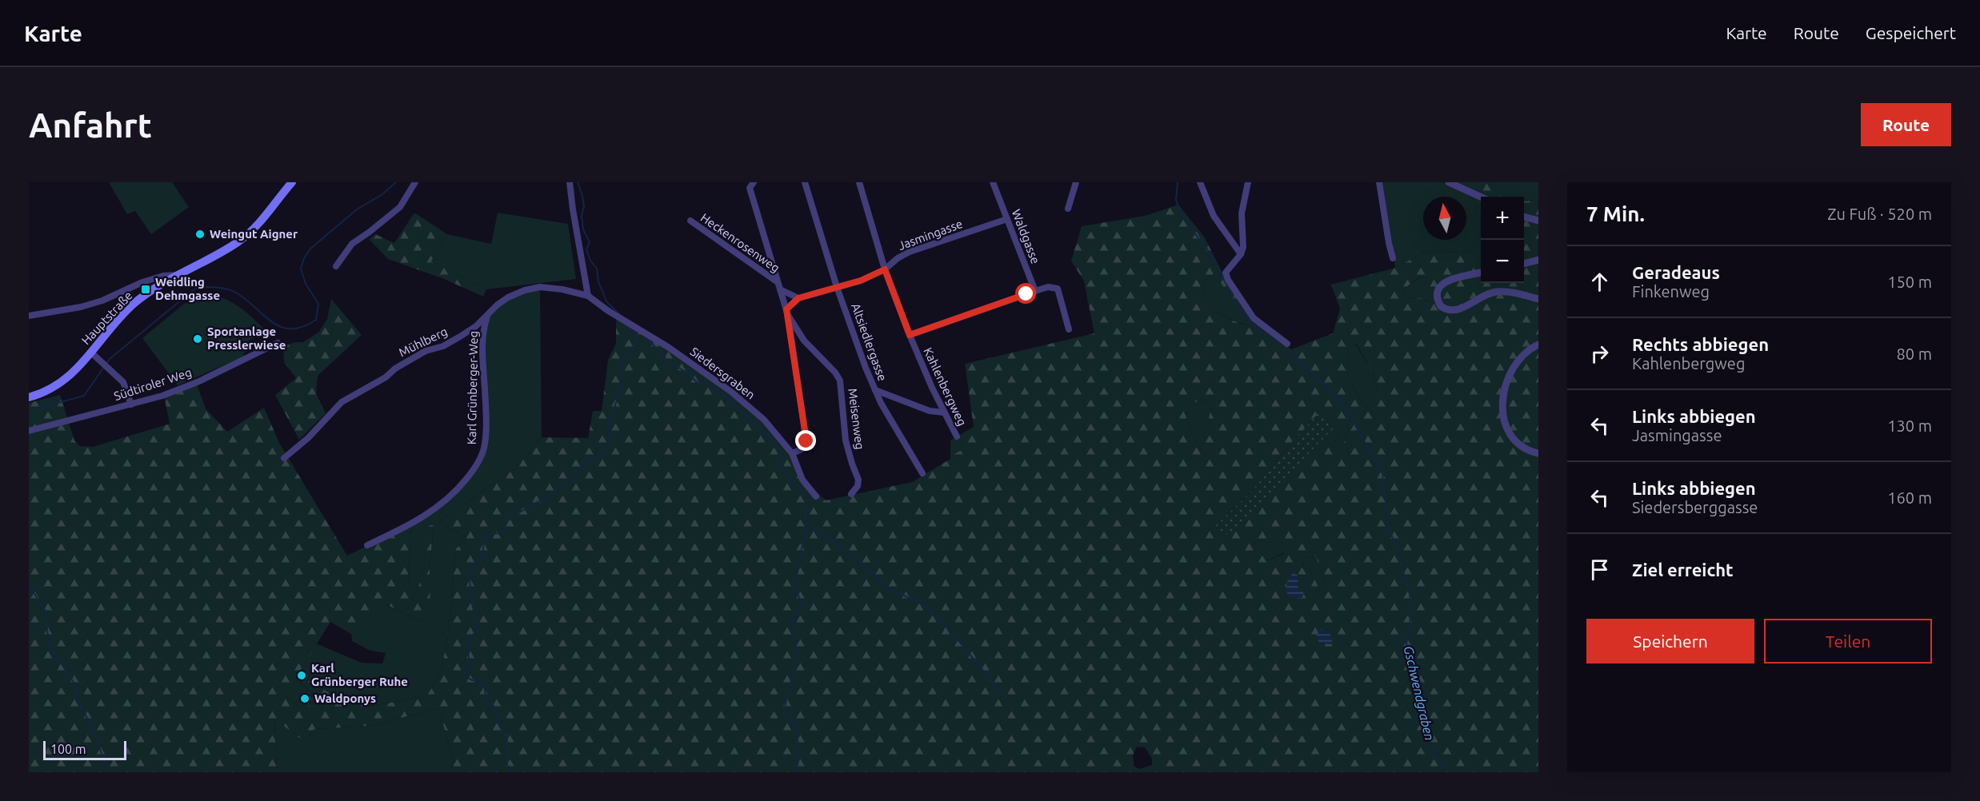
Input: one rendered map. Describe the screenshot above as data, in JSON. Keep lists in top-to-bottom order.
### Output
{
  "streets": {
    "main road": ["Hauptstraße"],
    "street": [
      "Jasmingasse",
      "Waldgasse",
      "Heckenrosenweg",
      "Mühlberg",
      "Altsiedlergasse",
      "Siedersgraben",
      "Südtiroler Weg",
      "Kahlenbergweg",
      "Karl Grünberger-Weg",
      "Meisenweg"
    ]
  },
  "crossings": [
    ["Jasmingasse", "Waldgasse"],
    ["Jasmingasse", "Altsiedlergasse"],
    ["Jasmingasse", "Kahlenbergweg"],
    ["Jasmingasse", "Meisenweg"],
    ["Mühlberg", "Siedersgraben"],
    ["Mühlberg", "Karl Grünberger-Weg"]
  ],
  "water": ["Gschwendgraben"],
  "places": {
    "other": [
      "Weingut Aigner",
      "Sportanlage Presslerwiese",
      "Karl Grünberger Ruhe",
      "Waldponys"
    ],
    "transit": ["Weidling Dehmgasse"]
  },
  "scale_bar": "100 m",
  "north": "top",
  "page": {
    "header": "Karte",
    "nav": ["Karte", "Route", "Gespeichert"],
    "buttons": [
      "Route",
      ["Speichern", "Teilen"]
    ],
    "title": "Anfahrt",
    "heading": ["7 Min.", "Zu Fuß · 520 m"],
    "map_buttons": ["+", "−"],
    "list": [
      ["Geradeaus", "Finkenweg", "150 m"],
      ["Rechts abbiegen", "Kahlenbergweg", "80 m"],
      ["Links abbiegen", "Jasmingasse", "130 m"],
      ["Links abbiegen", "Siedersberggasse", "160 m"],
      "Ziel erreicht"
    ],
    "scale": "100 m"
  }
}
